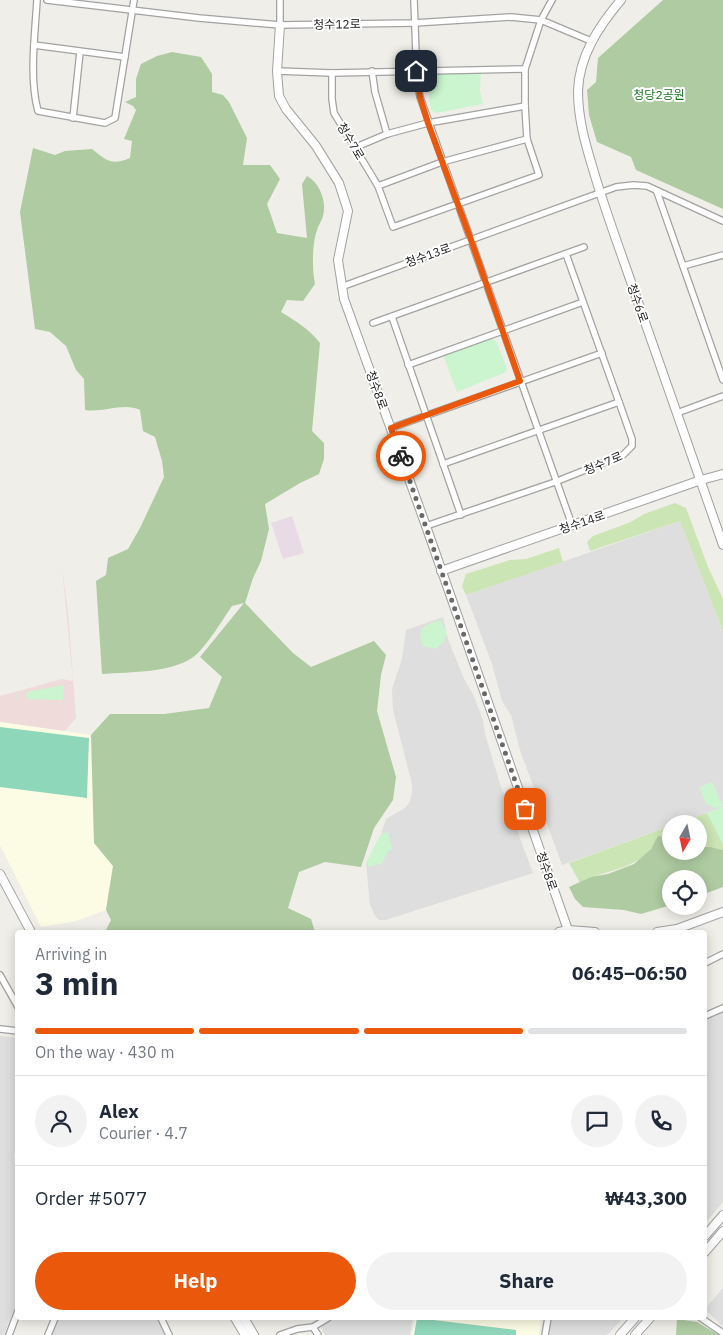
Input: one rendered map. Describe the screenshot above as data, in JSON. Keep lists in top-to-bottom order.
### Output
{
  "streets": {
    "street": [
      "청수12로",
      "청수7로",
      "청수13로",
      "청수6로",
      "청수8로",
      "청수14로"
    ]
  },
  "crossings": [
    ["청수12로", "청수6로"],
    ["청수12로", "청수8로"],
    ["청수7로", "청수8로"],
    ["청수13로", "청수6로"],
    ["청수13로", "청수8로"],
    ["청수6로", "청수14로"],
    ["청수8로", "청수14로"]
  ],
  "parks": ["청당2공원"],
  "north": "bottom",
  "page": {
    "heading": ["3 min", "Arriving in", "06:45–06:50"],
    "panel": [
      "Alex",
      "Courier · 4.7",
      "Order #5077",
      "₩43,300"
    ],
    "bar": "On the way · 430 m",
    "buttons": ["Help", "Share"]
  }
}
